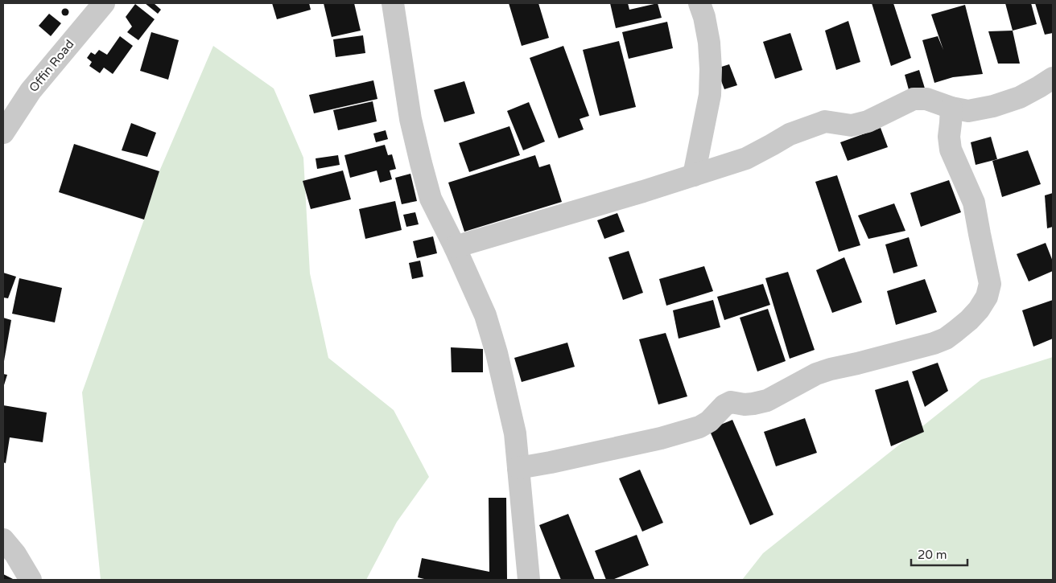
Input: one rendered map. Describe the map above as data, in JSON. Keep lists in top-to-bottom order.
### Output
{
  "streets": {
    "street": ["Offin Road"]
  },
  "scale_bar": "20 m"
}
